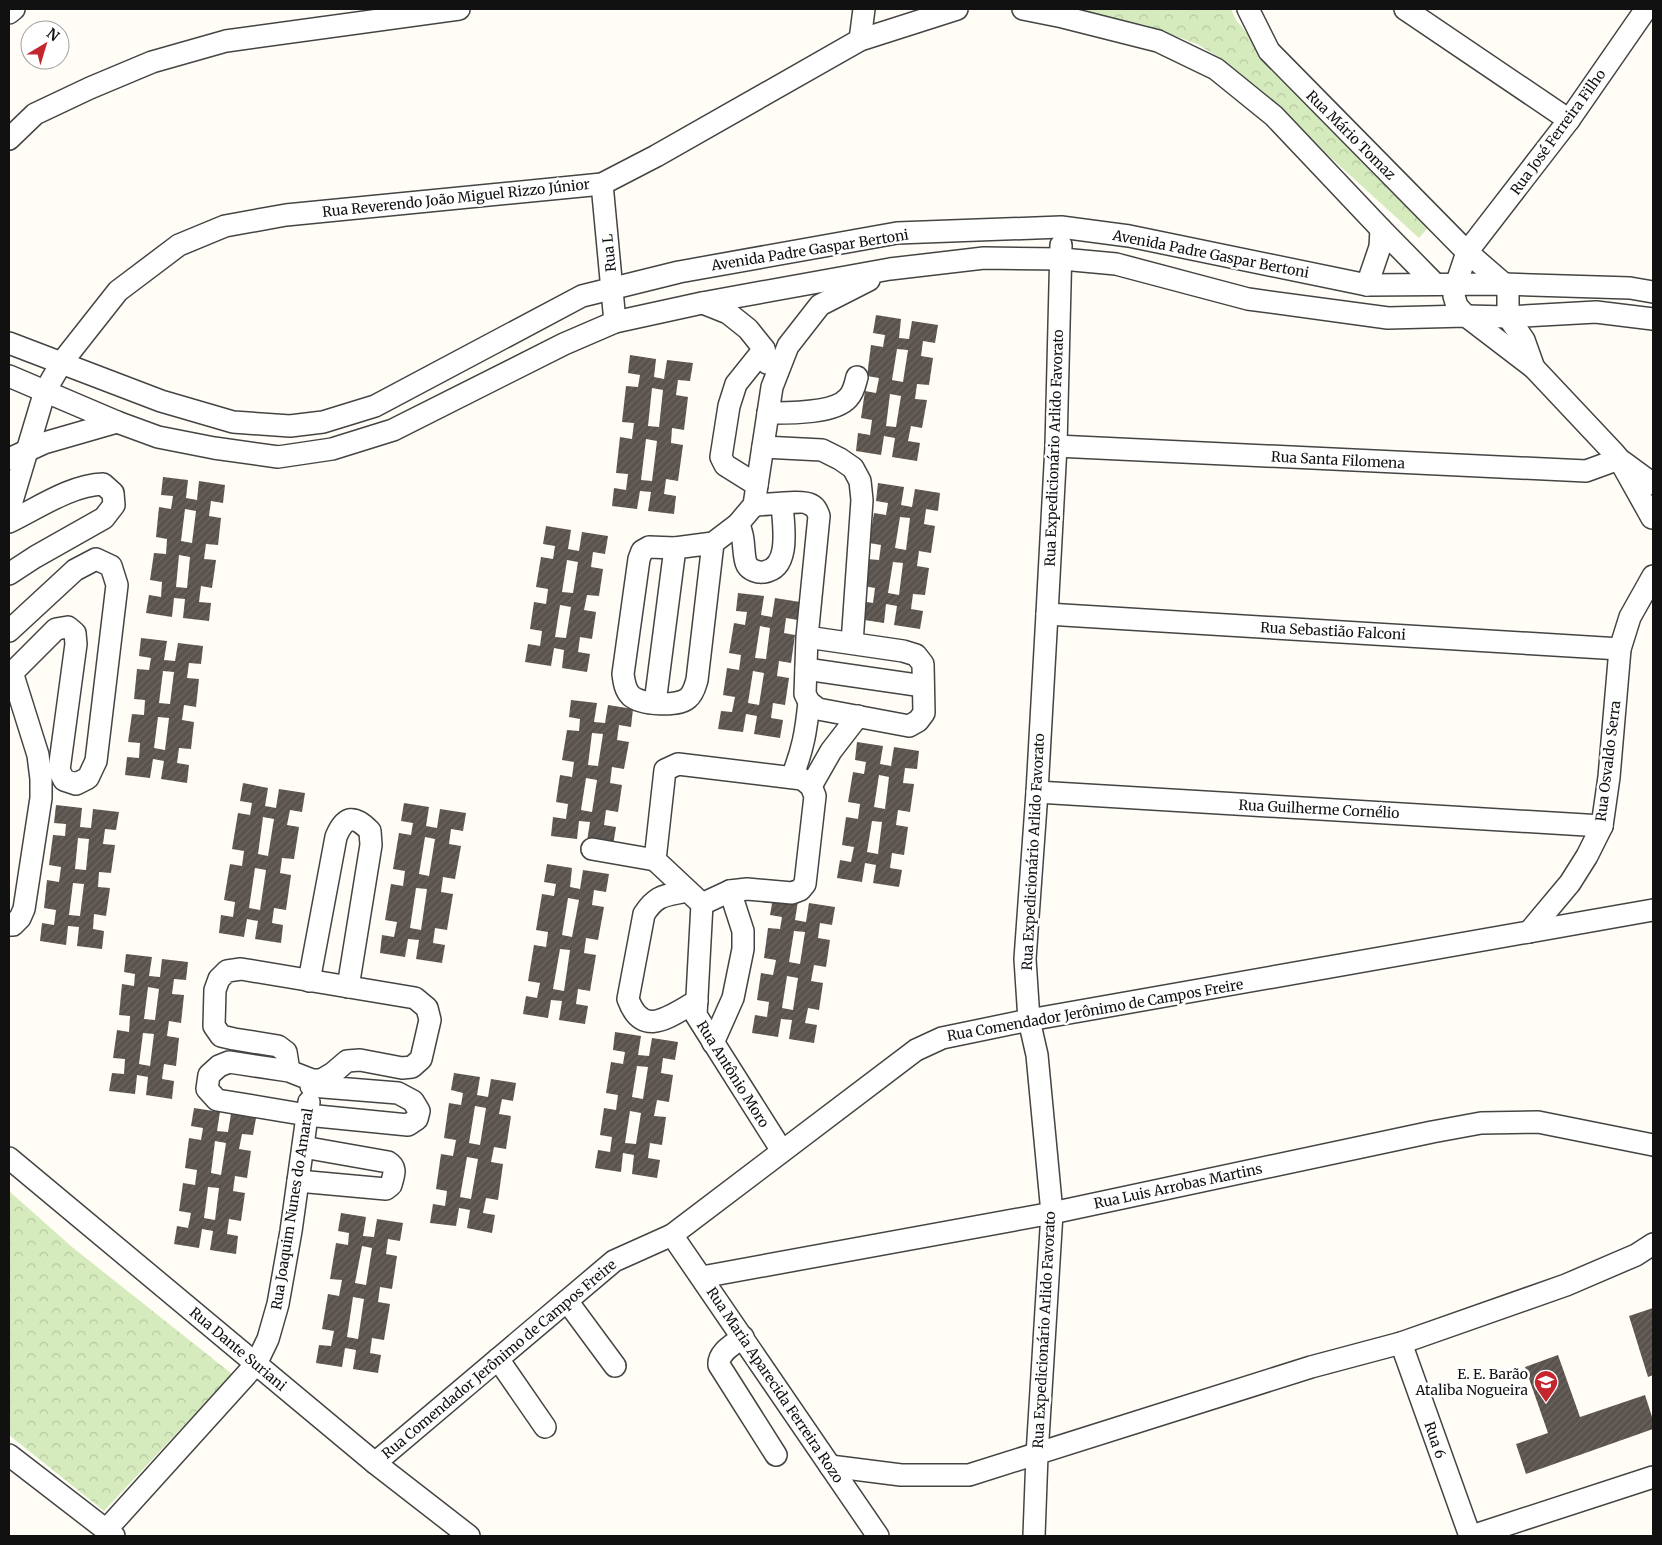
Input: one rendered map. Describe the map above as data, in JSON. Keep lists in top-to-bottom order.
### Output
{
  "streets": {
    "street": [
      "Rua José Ferreira Filho",
      "Rua Mário Tomaz",
      "Rua Reverendo João Miguel Rizzo Júnior",
      "Avenida Padre Gaspar Bertoni",
      "Rua L",
      "Rua Expedicionário Arlido Favorato",
      "Rua Santa Filomena",
      "Rua Sebastião Falconi",
      "Rua Osvaldo Serra",
      "Rua Guilherme Cornélio",
      "Rua Comendador Jerônimo de Campos Freire",
      "Rua Antônio Moro",
      "Rua Luis Arrobas Martins",
      "Rua Joaquim Nunes do Amaral",
      "Rua Dante Suriani",
      "Rua Maria Aparecida Ferreira Rozo",
      "Rua 6"
    ]
  },
  "crossings": [
    ["Rua José Ferreira Filho", "Rua Mário Tomaz"],
    ["Rua Mário Tomaz", "Avenida Padre Gaspar Bertoni"],
    ["Rua Reverendo João Miguel Rizzo Júnior", "Avenida Padre Gaspar Bertoni"],
    ["Rua Reverendo João Miguel Rizzo Júnior", "Rua L"],
    ["Avenida Padre Gaspar Bertoni", "Rua L"],
    ["Avenida Padre Gaspar Bertoni", "Rua Expedicionário Arlido Favorato"],
    ["Rua Expedicionário Arlido Favorato", "Rua Santa Filomena"],
    ["Rua Expedicionário Arlido Favorato", "Rua Sebastião Falconi"],
    ["Rua Expedicionário Arlido Favorato", "Rua Guilherme Cornélio"],
    ["Rua Expedicionário Arlido Favorato", "Rua Comendador Jerônimo de Campos Freire"],
    ["Rua Expedicionário Arlido Favorato", "Rua Luis Arrobas Martins"],
    ["Rua Sebastião Falconi", "Rua Osvaldo Serra"],
    ["Rua Osvaldo Serra", "Rua Guilherme Cornélio"],
    ["Rua Osvaldo Serra", "Rua Comendador Jerônimo de Campos Freire"],
    ["Rua Comendador Jerônimo de Campos Freire", "Rua Antônio Moro"],
    ["Rua Comendador Jerônimo de Campos Freire", "Rua Dante Suriani"],
    ["Rua Comendador Jerônimo de Campos Freire", "Rua Maria Aparecida Ferreira Rozo"],
    ["Rua Luis Arrobas Martins", "Rua Maria Aparecida Ferreira Rozo"],
    ["Rua Joaquim Nunes do Amaral", "Rua Dante Suriani"]
  ],
  "places": {
    "school or university": ["E. E. Barão Ataliba Nogueira"]
  },
  "north": "top right"
}
